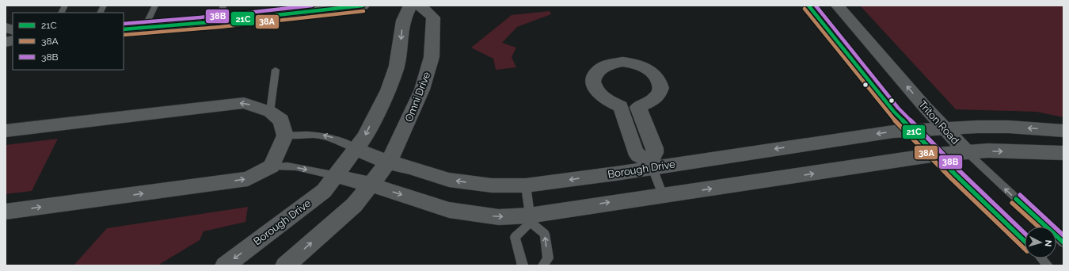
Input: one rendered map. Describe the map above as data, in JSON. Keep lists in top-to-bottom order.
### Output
{
  "streets": {
    "street": ["Omni Drive", "Triton Road", "Borough Drive"]
  },
  "crossings": [
    ["Omni Drive", "Borough Drive"],
    ["Triton Road", "Borough Drive"]
  ],
  "lines": ["transit line 21C", "transit line 38B", "transit line 38A"],
  "legend": ["21C", "38A", "38B"],
  "north": "right"
}
